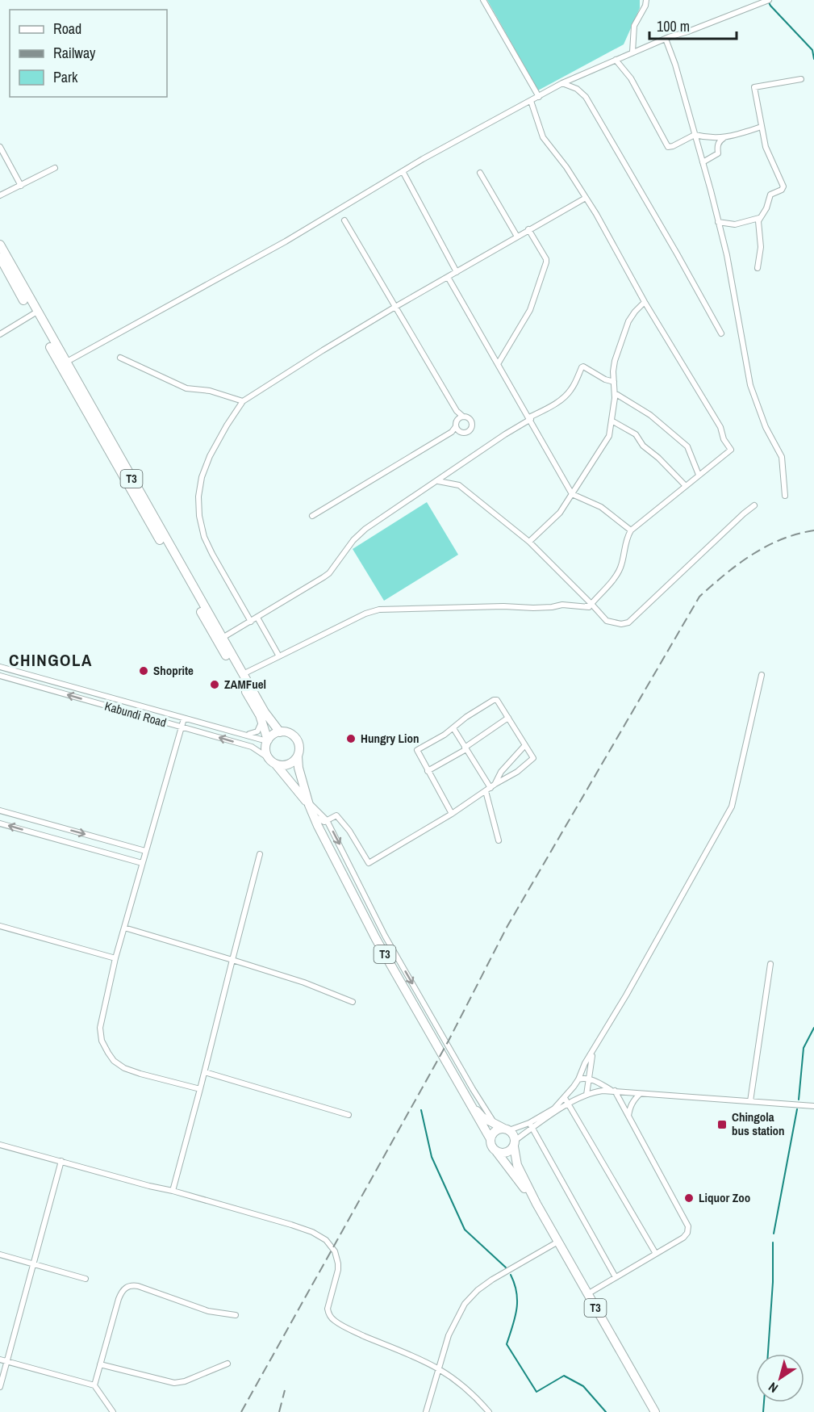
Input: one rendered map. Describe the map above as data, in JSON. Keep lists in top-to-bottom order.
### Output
{
  "streets": {
    "highway": ["T3"],
    "street": ["Kabundi Road"]
  },
  "crossings": [
    ["T3", "Kabundi Road"]
  ],
  "districts": ["CHINGOLA"],
  "places": {
    "other": [
      "Shoprite",
      "ZAMFuel",
      "Hungry Lion",
      "Liquor Zoo"
    ],
    "transit": ["Chingola bus station"]
  },
  "legend": ["Road", "Railway", "Park"],
  "scale_bar": "100 m",
  "north": "bottom left"
}
